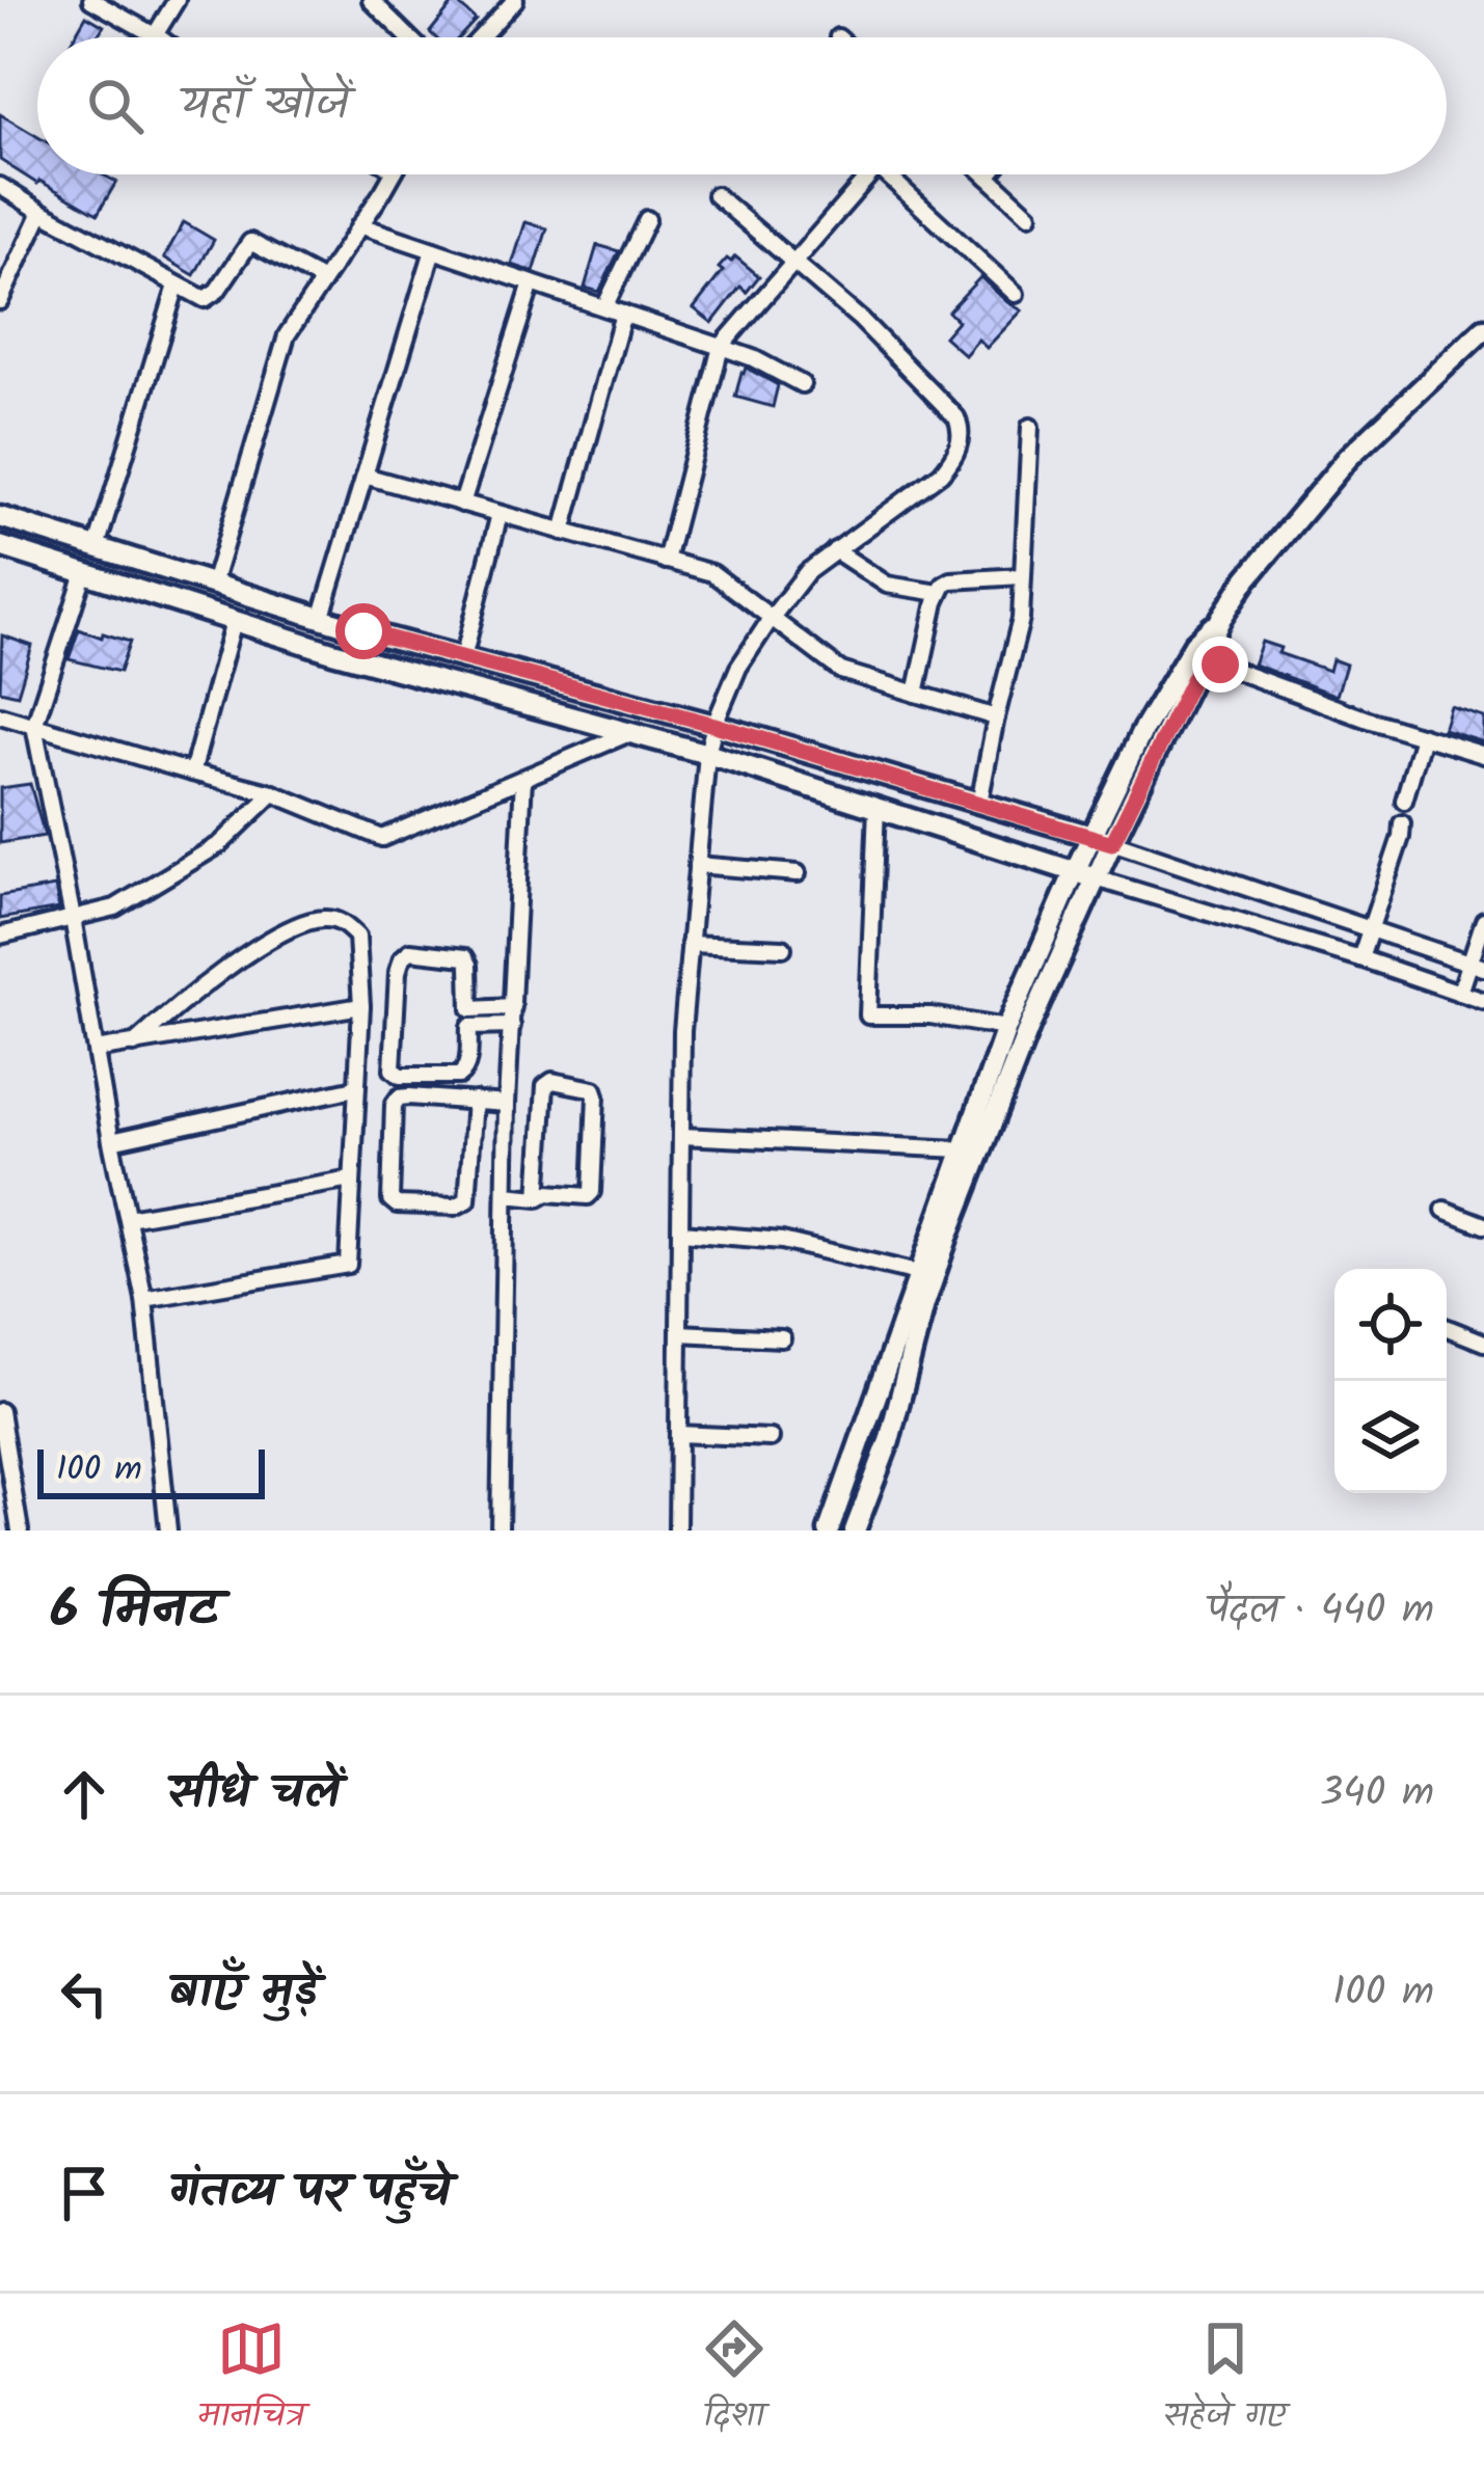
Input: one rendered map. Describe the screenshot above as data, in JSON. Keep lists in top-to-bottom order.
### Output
{
  "scale_bar": "100 m",
  "page": {
    "search": "यहाँ खोजें",
    "scale": "100 m",
    "heading": ["6 मिनट", "पैदल · 440 m"],
    "list": [
      ["सीधे चलें", "340 m"],
      ["बाएँ मुड़ें", "100 m"],
      "गंतव्य पर पहुँचे"
    ],
    "nav": ["मानचित्र", "दिशा", "सहेजे गए"]
  }
}
